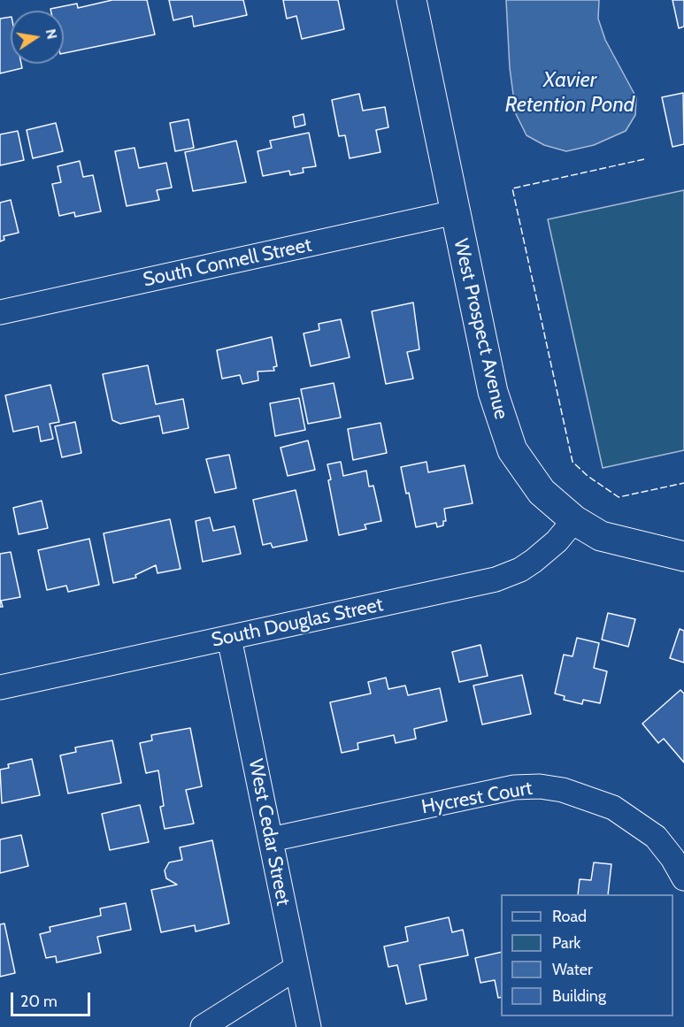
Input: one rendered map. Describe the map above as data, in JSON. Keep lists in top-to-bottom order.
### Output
{
  "streets": {
    "main road": ["West Prospect Avenue"],
    "street": [
      "South Connell Street",
      "South Douglas Street",
      "Hycrest Court",
      "West Cedar Street"
    ]
  },
  "crossings": [
    ["South Connell Street", "West Prospect Avenue"],
    ["West Prospect Avenue", "South Douglas Street"],
    ["South Douglas Street", "West Cedar Street"],
    ["Hycrest Court", "West Cedar Street"]
  ],
  "water": ["Xavier Retention Pond"],
  "legend": [
    "Road",
    "Park",
    "Water",
    "Building"
  ],
  "scale_bar": "20 m",
  "north": "right"
}
